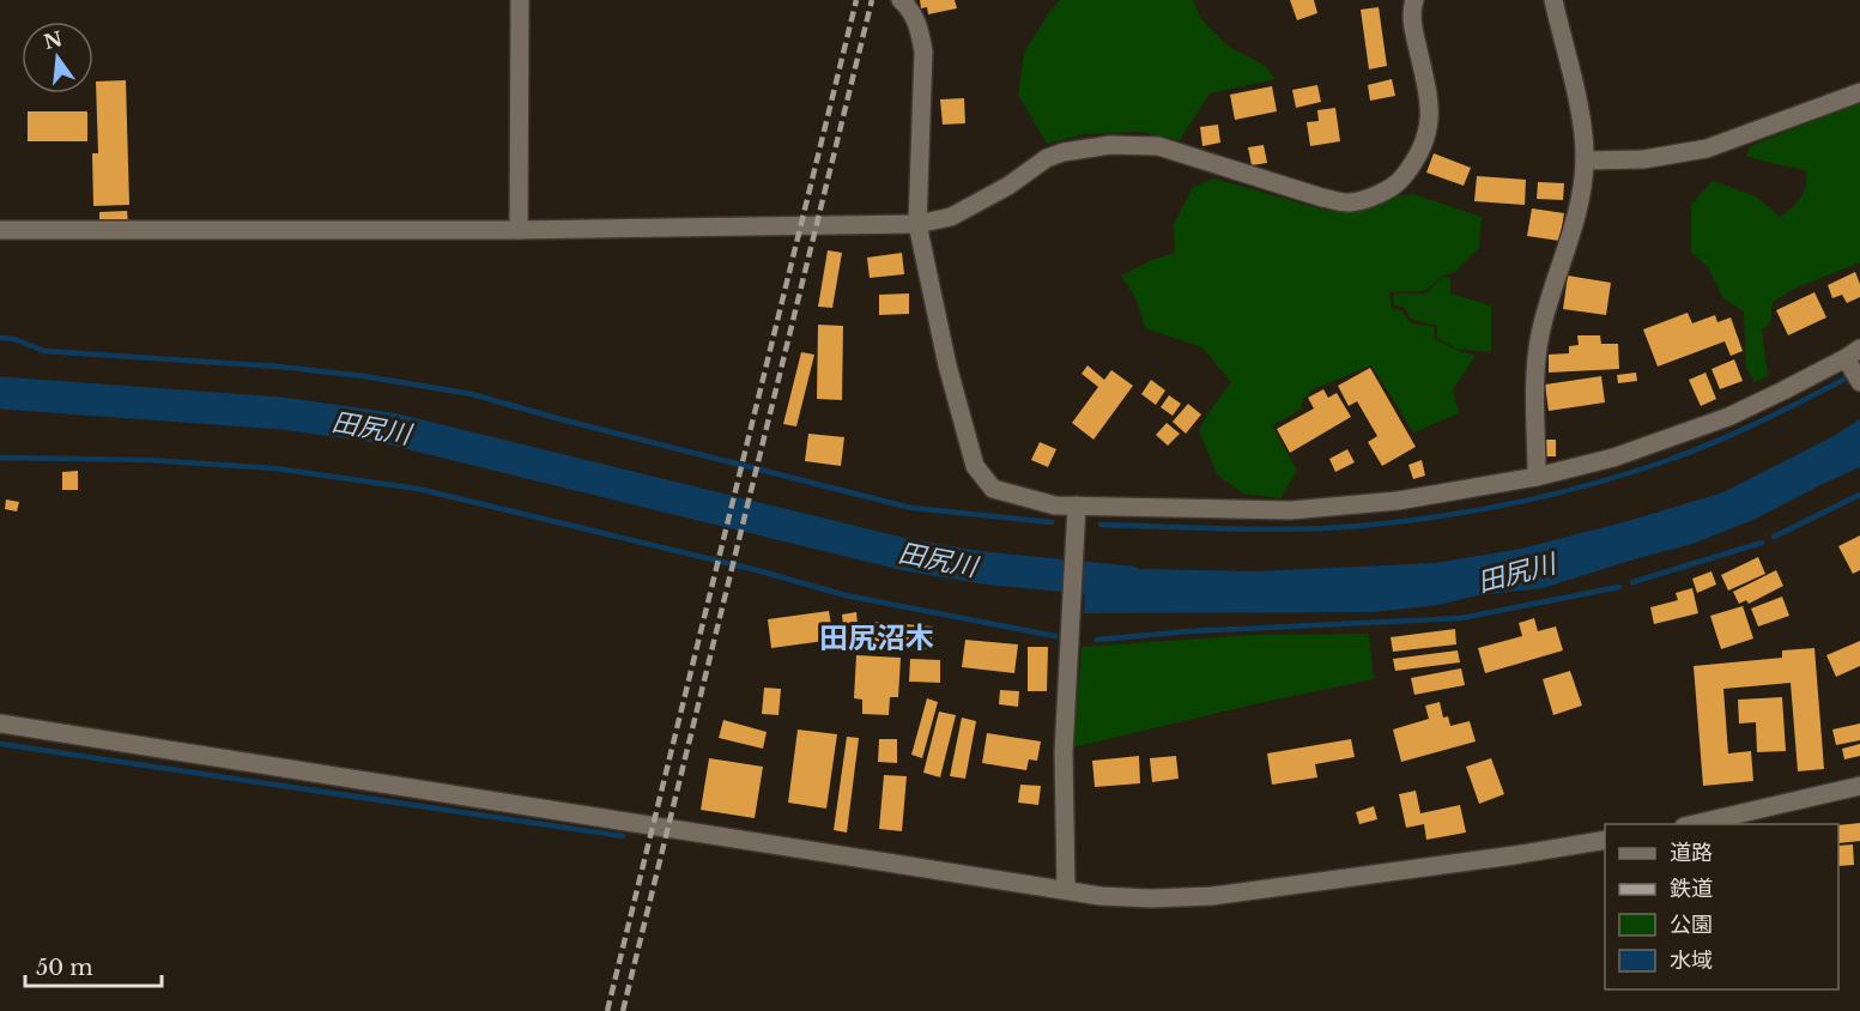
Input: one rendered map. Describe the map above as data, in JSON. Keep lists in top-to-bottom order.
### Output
{
  "districts": ["田尻沼木"],
  "water": ["田尻川"],
  "legend": [
    "道路",
    "鉄道",
    "公園",
    "水域"
  ],
  "scale_bar": "50 m",
  "north": "top"
}
